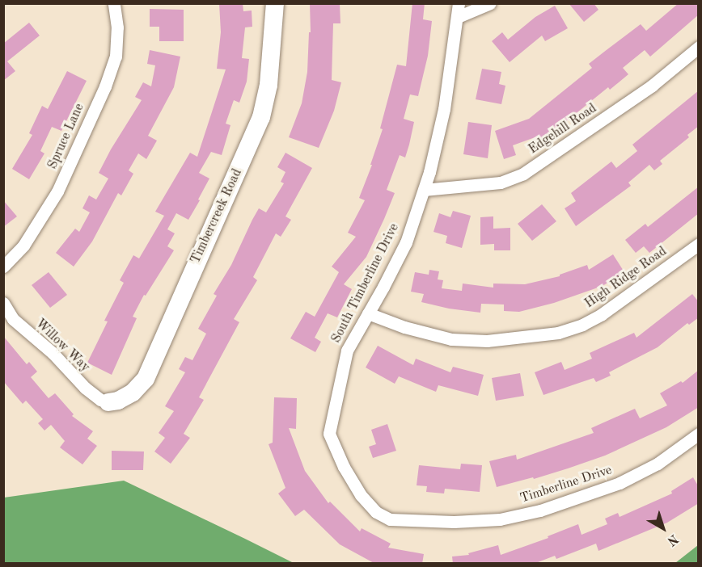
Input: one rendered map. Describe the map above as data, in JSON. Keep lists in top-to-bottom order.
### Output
{
  "streets": {
    "street": [
      "Edgehill Road",
      "Spruce Lane",
      "Timbercreek Road",
      "High Ridge Road",
      "South Timberline Drive",
      "Willow Way",
      "Timberline Drive"
    ]
  },
  "crossings": [
    ["Edgehill Road", "South Timberline Drive"],
    ["Timbercreek Road", "Willow Way"],
    ["High Ridge Road", "South Timberline Drive"],
    ["South Timberline Drive", "Timberline Drive"]
  ],
  "north": "bottom right"
}
